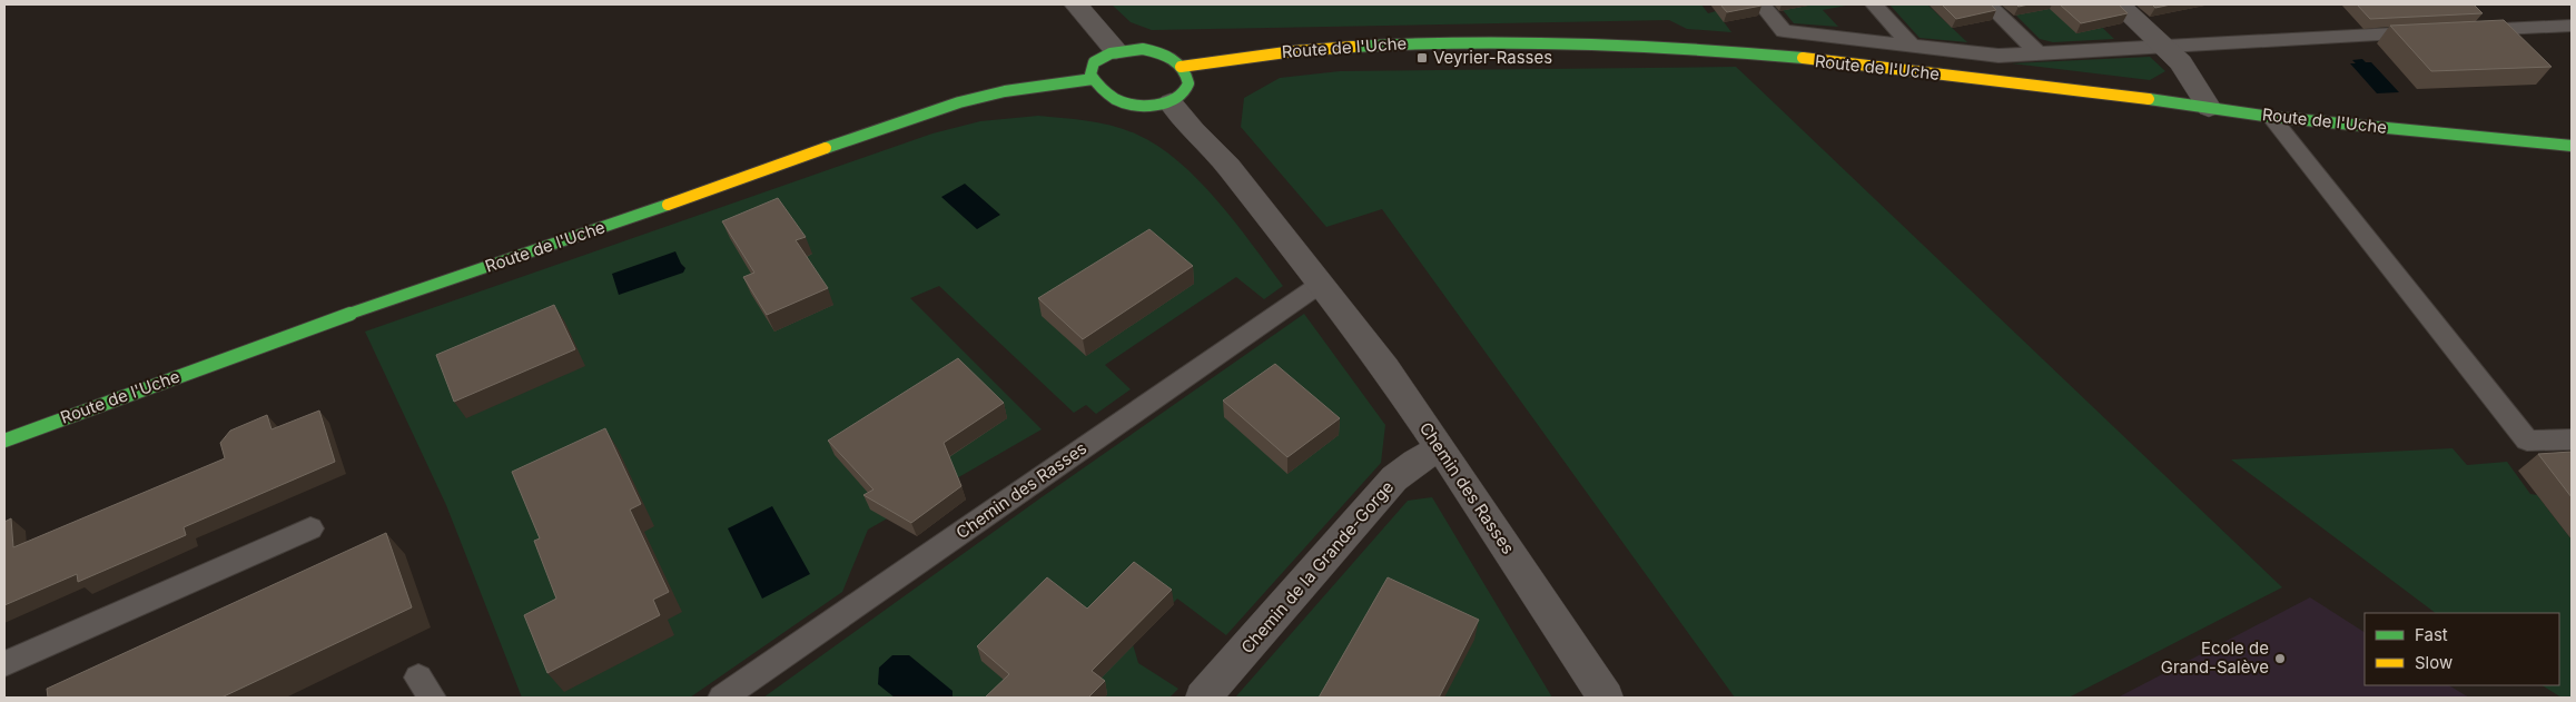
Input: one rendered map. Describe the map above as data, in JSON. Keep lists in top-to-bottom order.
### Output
{
  "streets": {
    "street": ["Route de l'Uche", "Chemin des Rasses", "Chemin de la Grande-Gorge"]
  },
  "crossings": [
    ["Route de l'Uche", "Chemin des Rasses"],
    ["Chemin des Rasses", "Chemin de la Grande-Gorge"]
  ],
  "places": {
    "transit": ["Veyrier-Rasses"],
    "other": ["Ecole de Grand-Salève"]
  },
  "legend": ["Fast", "Slow"]
}
